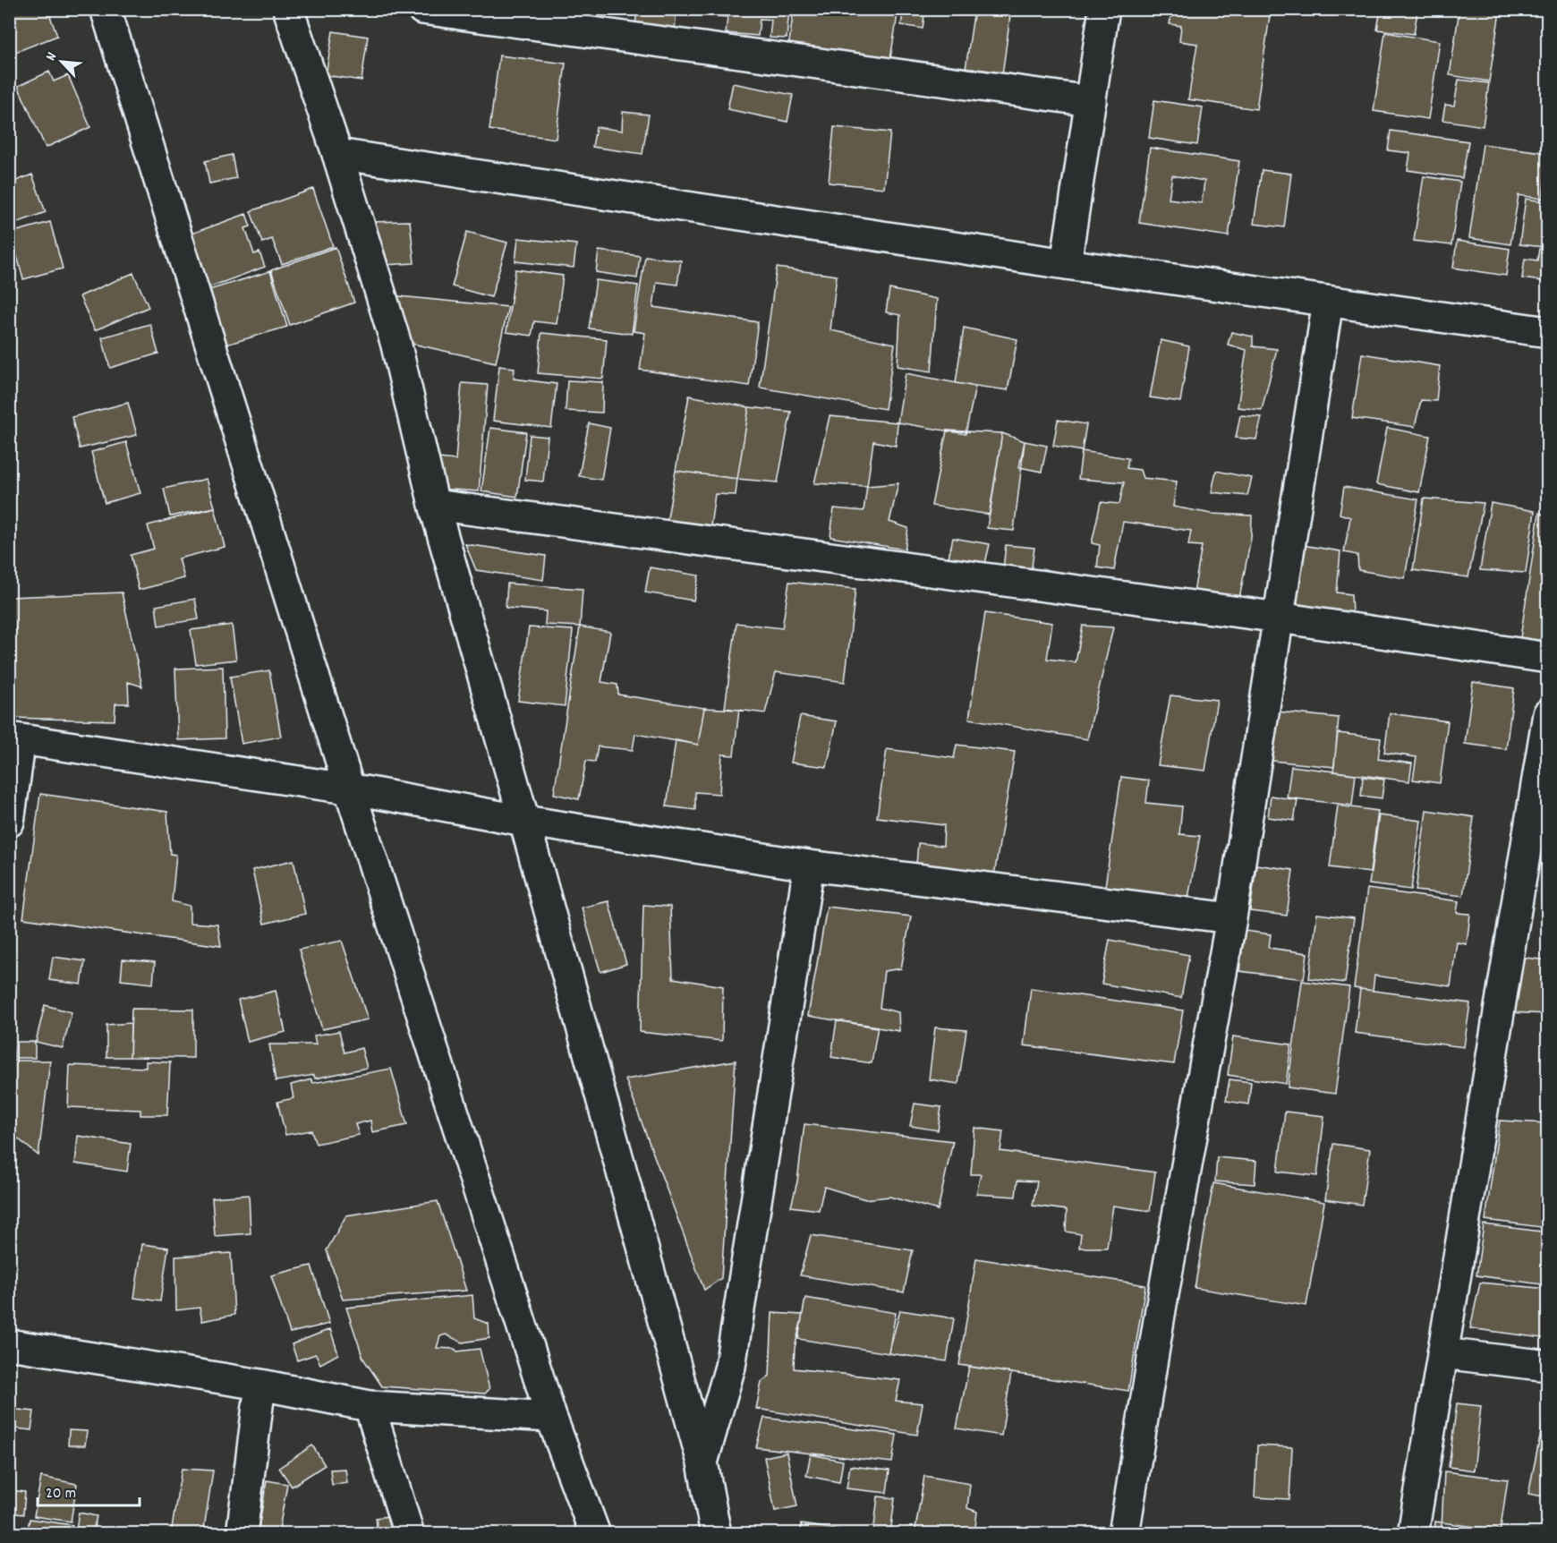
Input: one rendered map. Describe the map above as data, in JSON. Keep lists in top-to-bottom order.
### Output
{
  "scale_bar": "20 m",
  "north": "top left"
}
